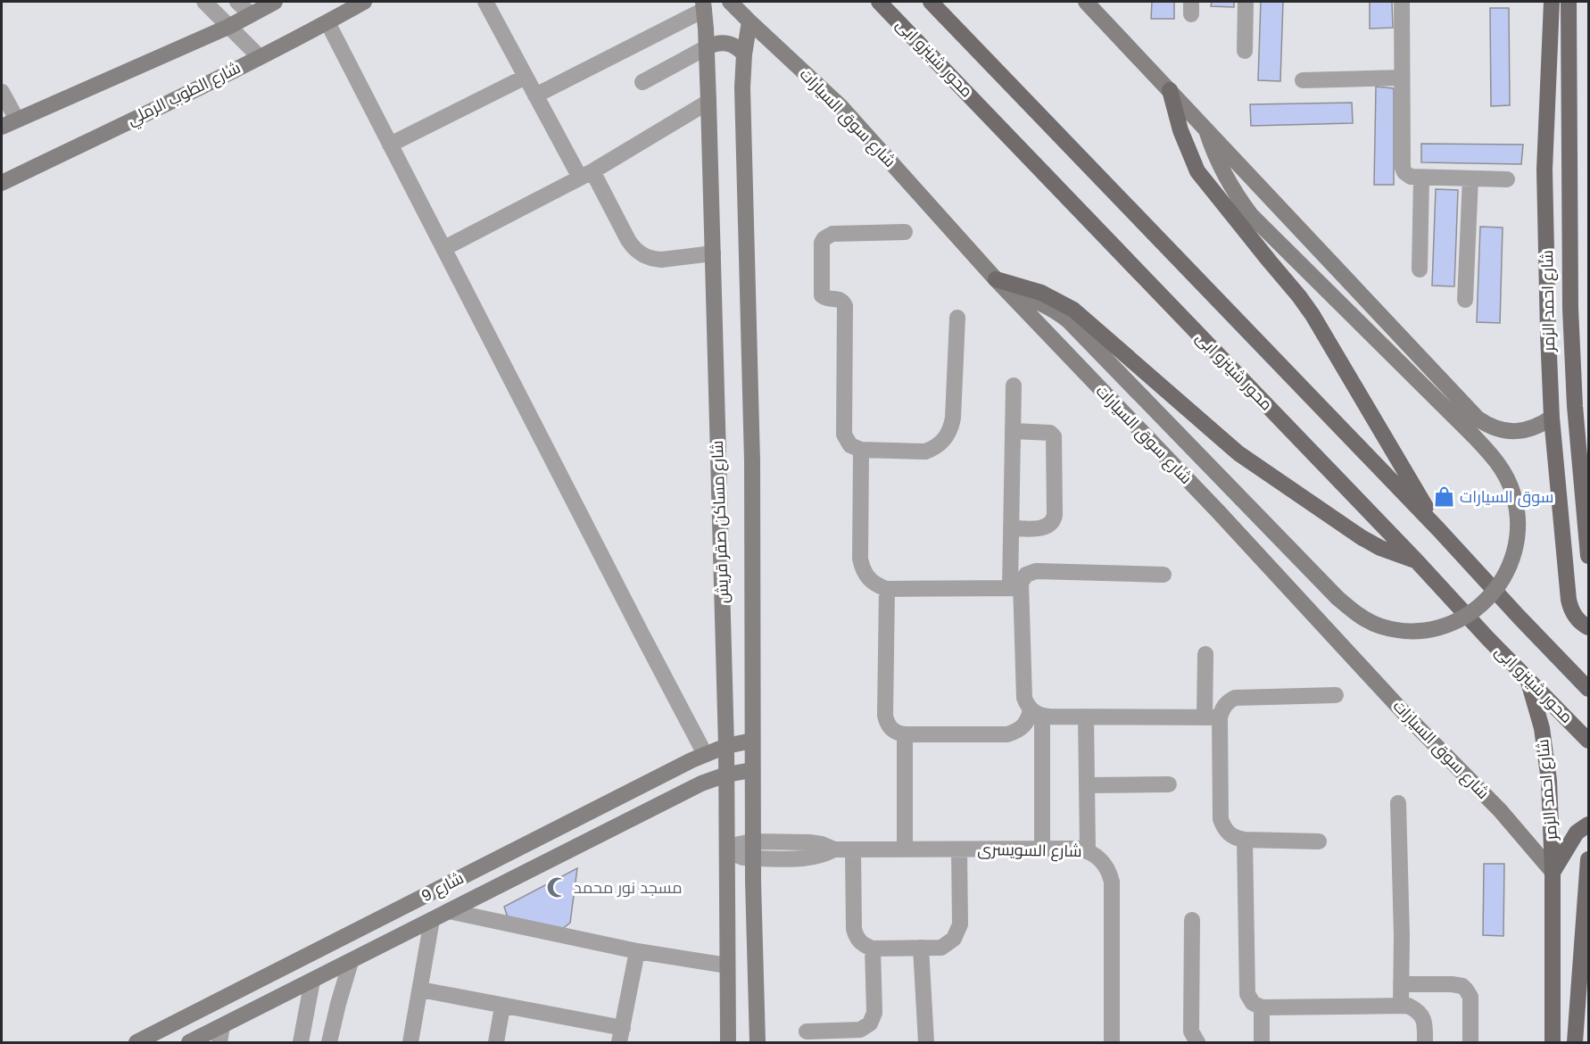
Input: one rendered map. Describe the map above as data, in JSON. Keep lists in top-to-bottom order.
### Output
{
  "streets": {
    "main road": ["محور شينزو ابى", "شارع احمد الزمر"],
    "street": [
      "شارع الطوب الرملي",
      "شارع سوق السيارات",
      "شارع مساكن صقر قريش",
      "شارع السويسرى",
      "شارع 9"
    ]
  },
  "crossings": [
    ["محور شينزو ابى", "شارع احمد الزمر"],
    ["شارع سوق السيارات", "شارع احمد الزمر"],
    ["شارع سوق السيارات", "شارع مساكن صقر قريش"],
    ["شارع مساكن صقر قريش", "شارع السويسرى"],
    ["شارع مساكن صقر قريش", "شارع 9"]
  ],
  "places": {
    "shop": ["سوق السيارات"],
    "mosque": ["مسجد نور محمد"]
  }
}
